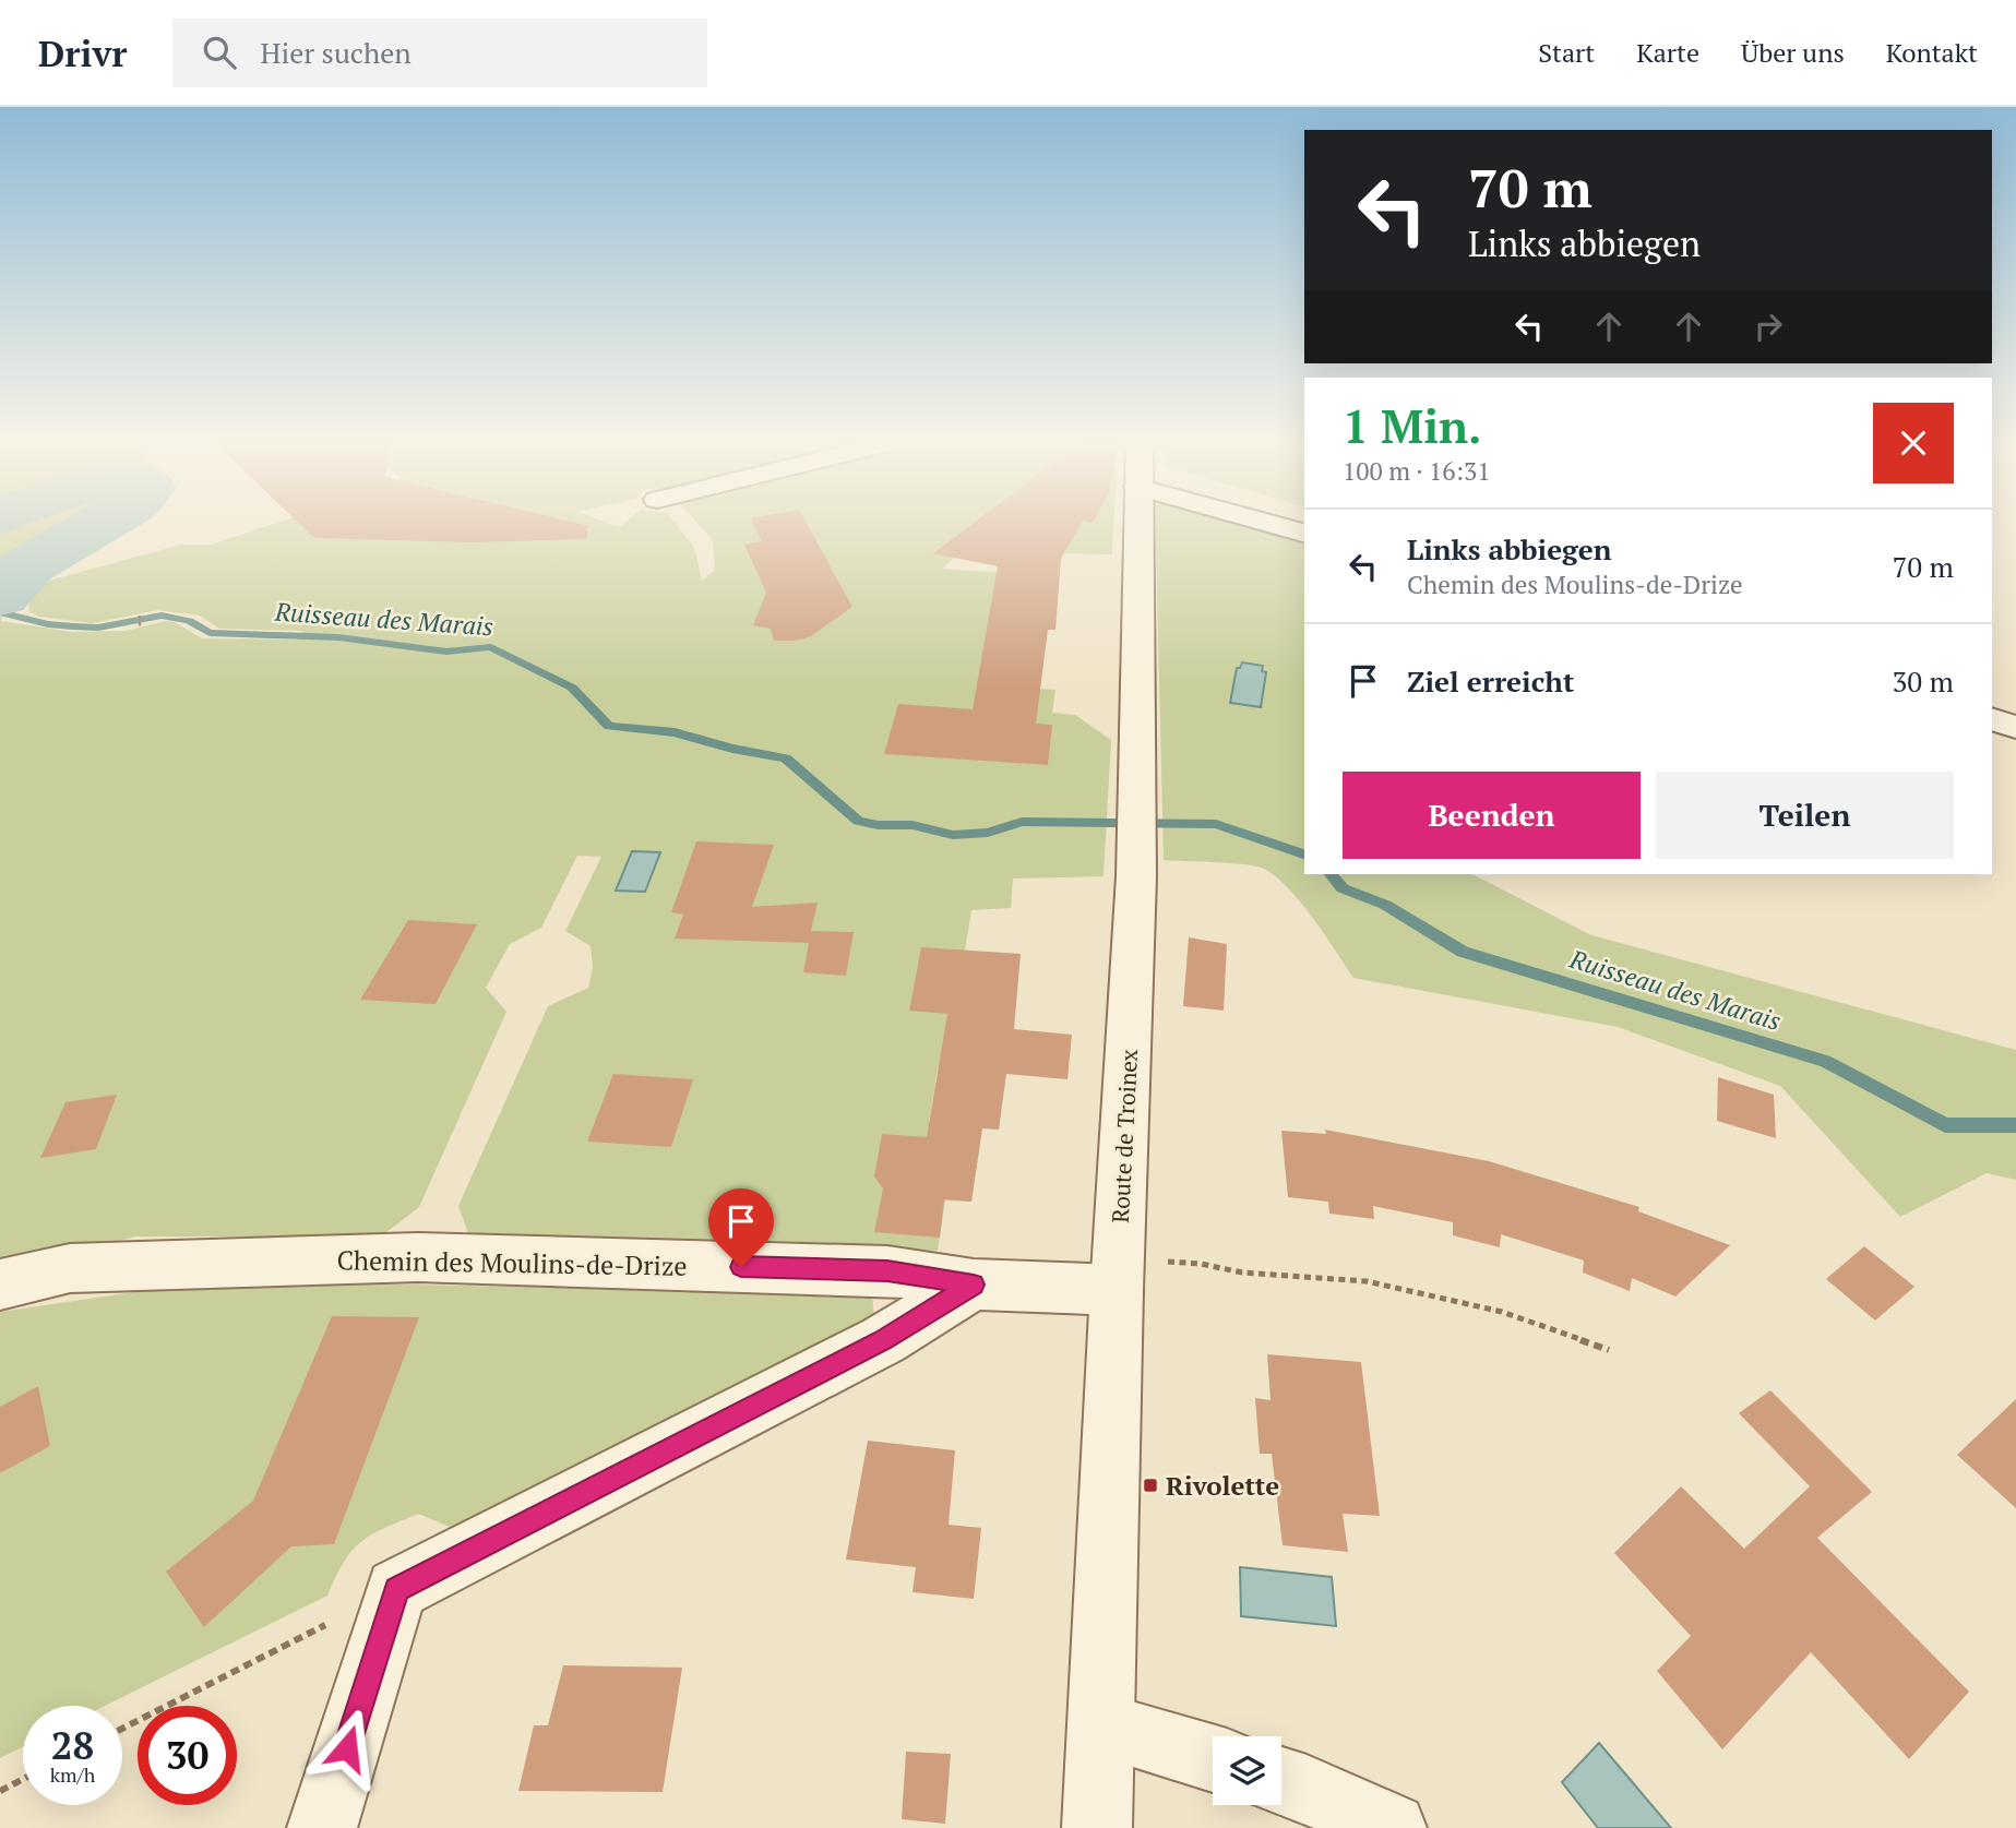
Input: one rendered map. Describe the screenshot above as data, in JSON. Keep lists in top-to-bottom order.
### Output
{
  "streets": {
    "street": ["Route de Troinex", "Chemin des Moulins-de-Drize"]
  },
  "crossings": [
    ["Route de Troinex", "Chemin des Moulins-de-Drize"]
  ],
  "water": ["Ruisseau des Marais"],
  "places": {
    "transit": ["Rivolette"]
  },
  "page": {
    "header": "Drivr",
    "search": "Hier suchen",
    "nav": [
      "Start",
      "Karte",
      "Über uns",
      "Kontakt"
    ],
    "turn": ["70 m", "Links abbiegen"],
    "heading": ["1 Min.", "100 m · 16:31"],
    "list": [
      {
        "name": "Links abbiegen",
        "note": "Chemin des Moulins-de-Drize",
        "value": "70 m"
      },
      {
        "name": "Ziel erreicht",
        "value": "30 m"
      }
    ],
    "buttons": ["Beenden", "Teilen"],
    "speed": "28 km/h",
    "limit": "30"
  }
}
